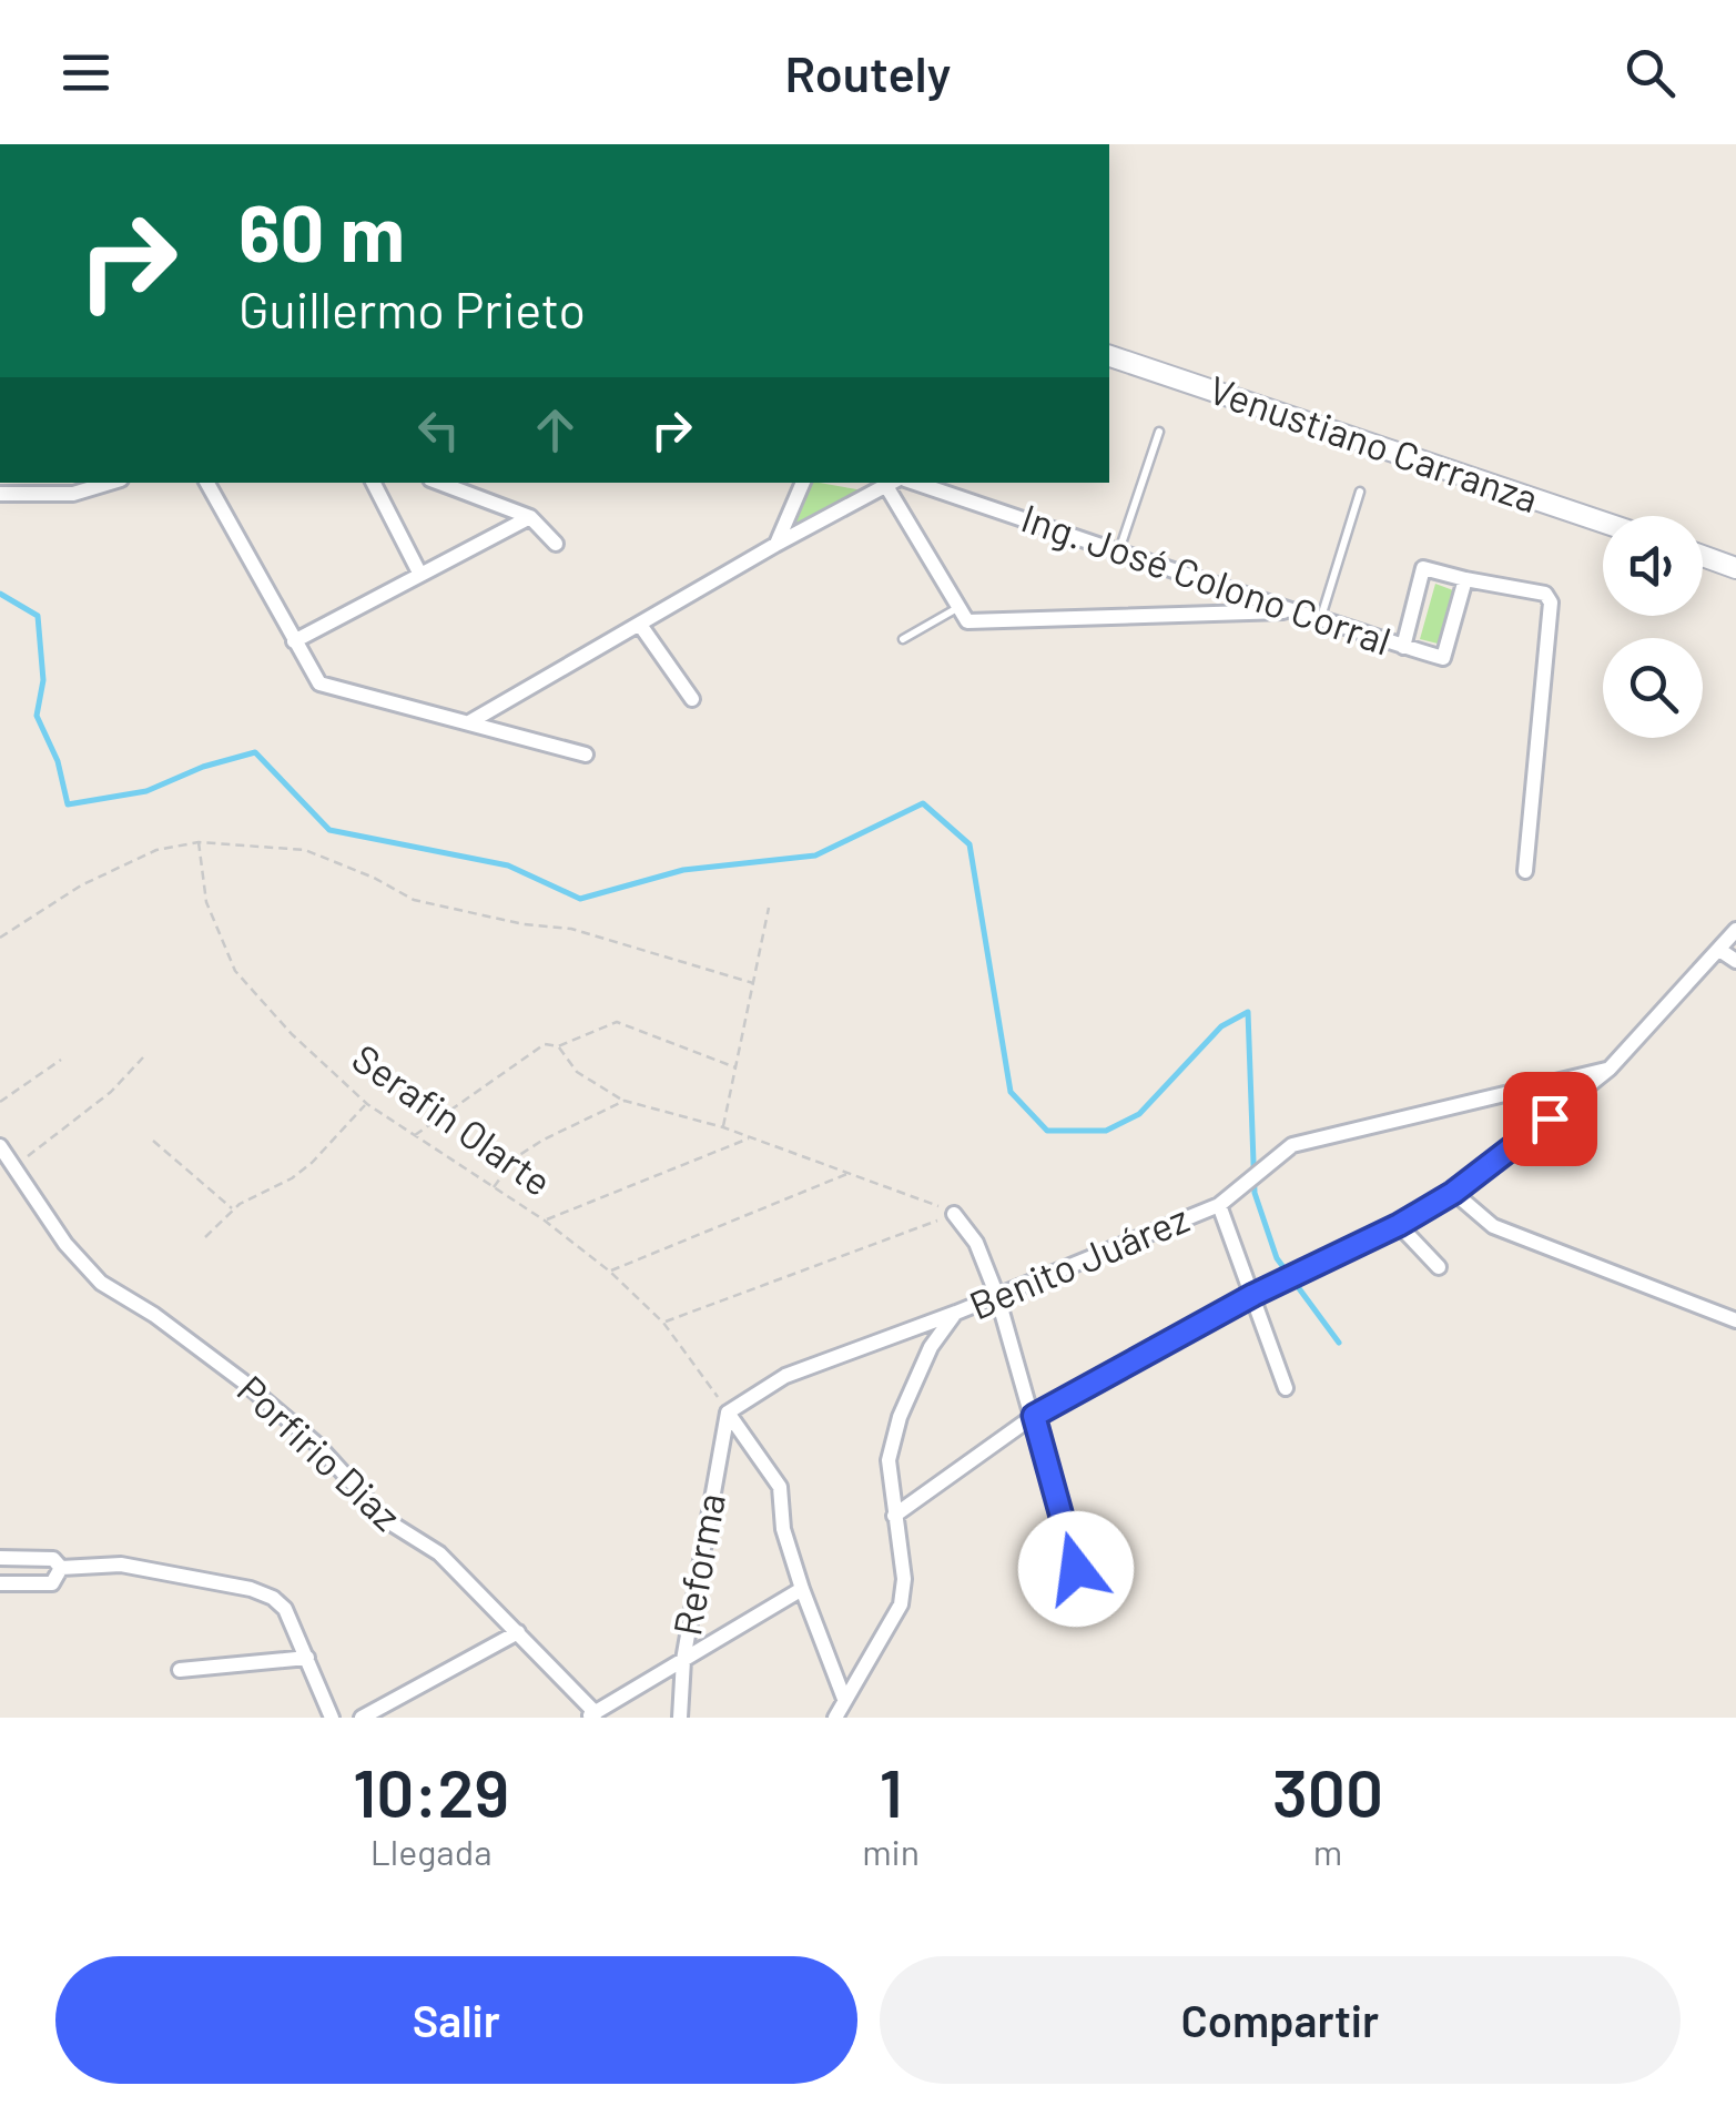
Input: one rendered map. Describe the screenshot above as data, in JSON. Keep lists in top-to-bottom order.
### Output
{
  "streets": {
    "main road": ["Venustiano Carranza"],
    "street": [
      "Ing. José Colono Corral",
      "Benito Juárez",
      "Porfirio Diaz",
      "Reforma"
    ],
    "path": ["Serafin Olarte"]
  },
  "crossings": [
    ["Serafin Olarte", "Reforma"]
  ],
  "page": {
    "header": "Routely",
    "turn": ["60 m", "Guillermo Prieto"],
    "eta": [
      "10:29",
      "Llegada",
      "1",
      "min",
      "300",
      "m"
    ],
    "buttons": ["Salir", "Compartir"]
  }
}
